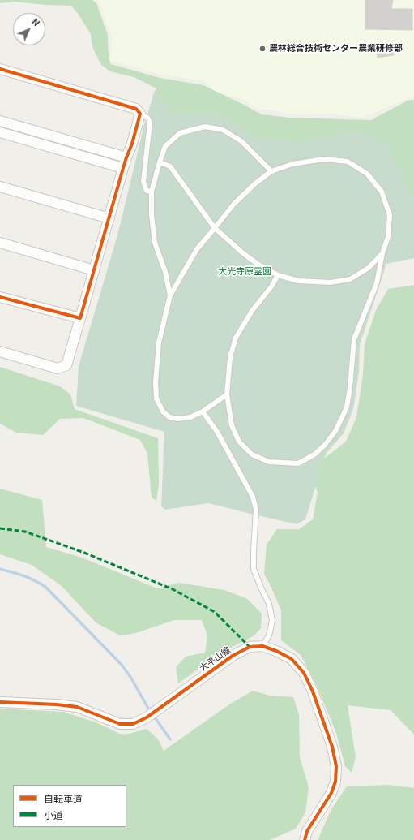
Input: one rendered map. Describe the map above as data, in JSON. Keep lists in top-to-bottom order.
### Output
{
  "streets": {
    "street": ["大平山線"]
  },
  "parks": ["大光寺原霊園"],
  "places": ["農林総合技術センター農業研修部"],
  "legend": ["自転車道", "小道"],
  "north": "top right"
}
